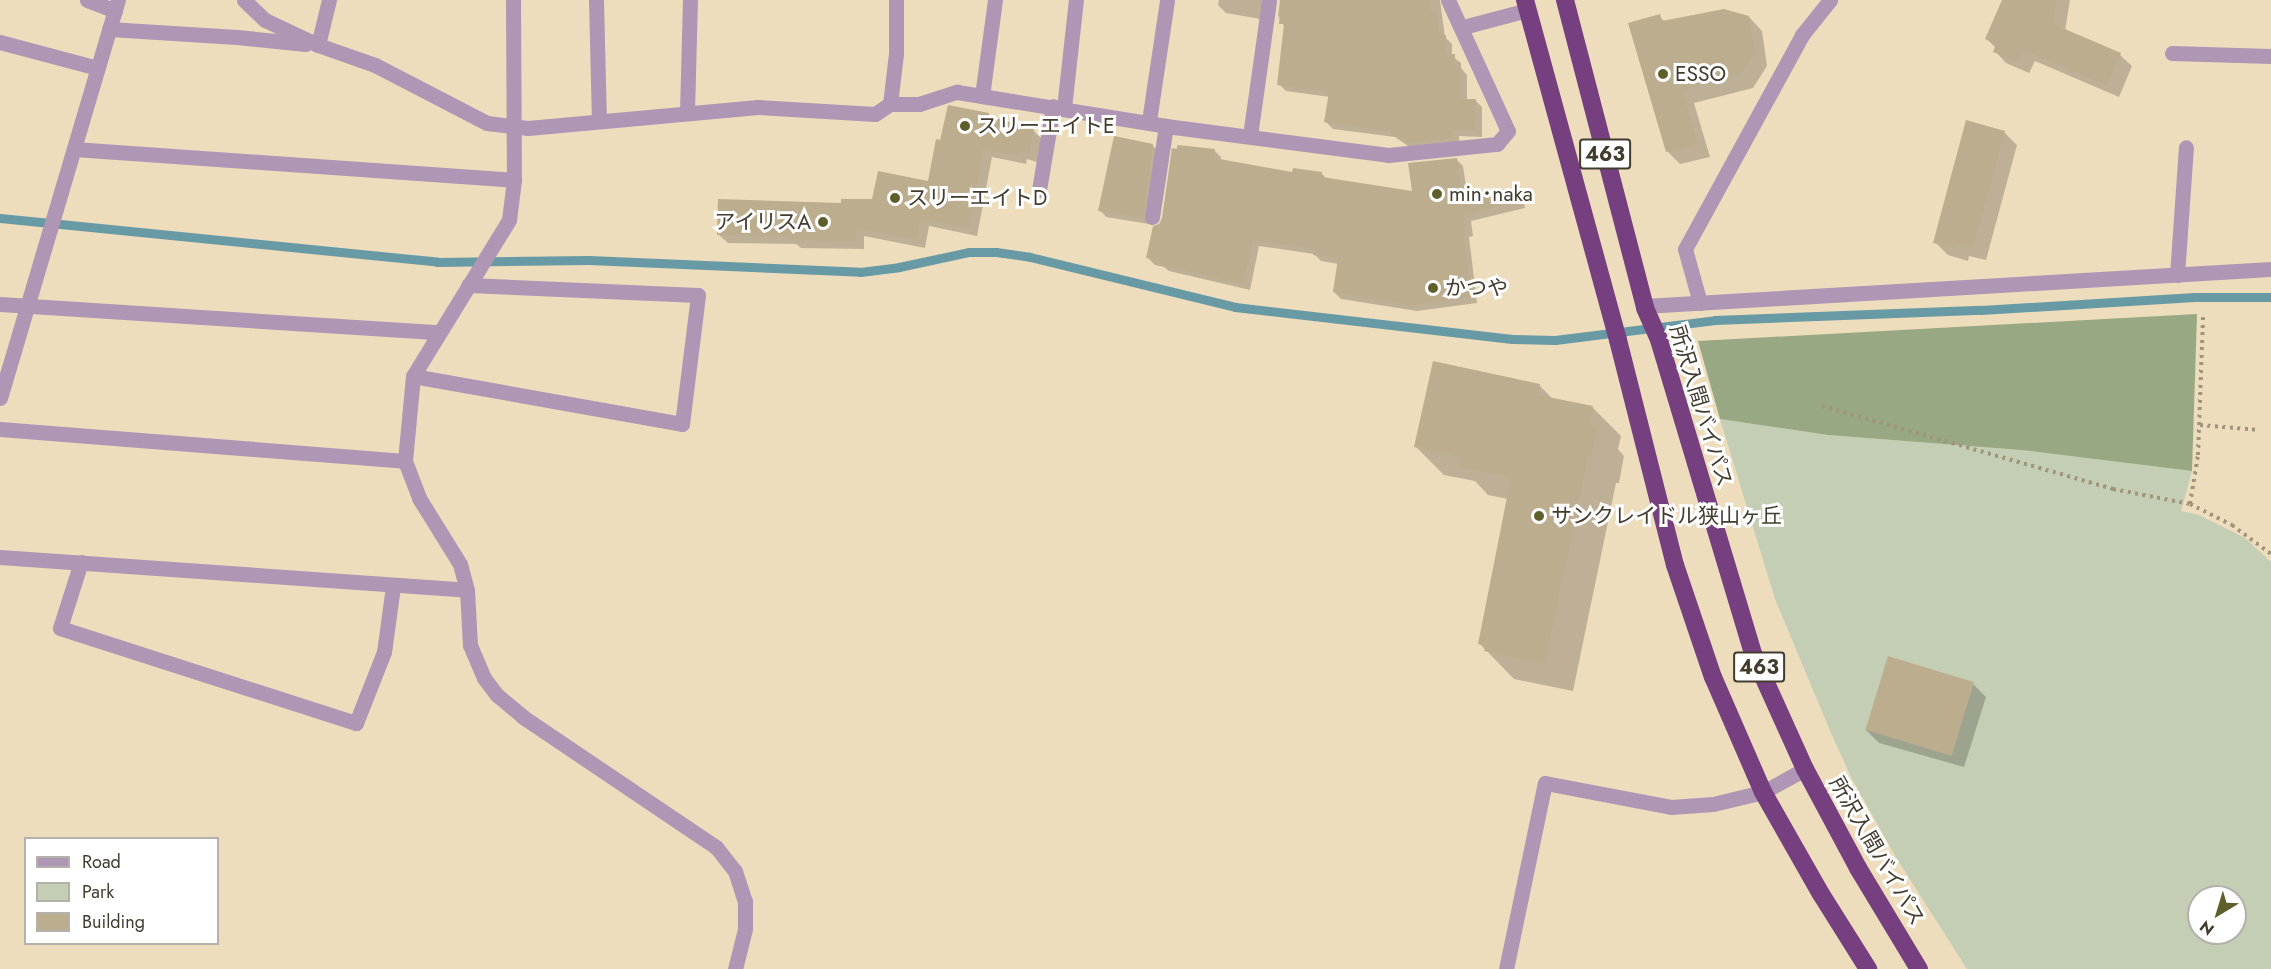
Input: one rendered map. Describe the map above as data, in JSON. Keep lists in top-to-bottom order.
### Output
{
  "streets": {
    "highway": ["463", "所沢入間バイパス"]
  },
  "places": [
    "ESSO",
    "スリーエイトE",
    "min･naka",
    "スリーエイトD",
    "アイリスA",
    "かつや",
    "サンクレイドル狭山ヶ丘"
  ],
  "legend": ["Road", "Park", "Building"],
  "north": "bottom left"
}
